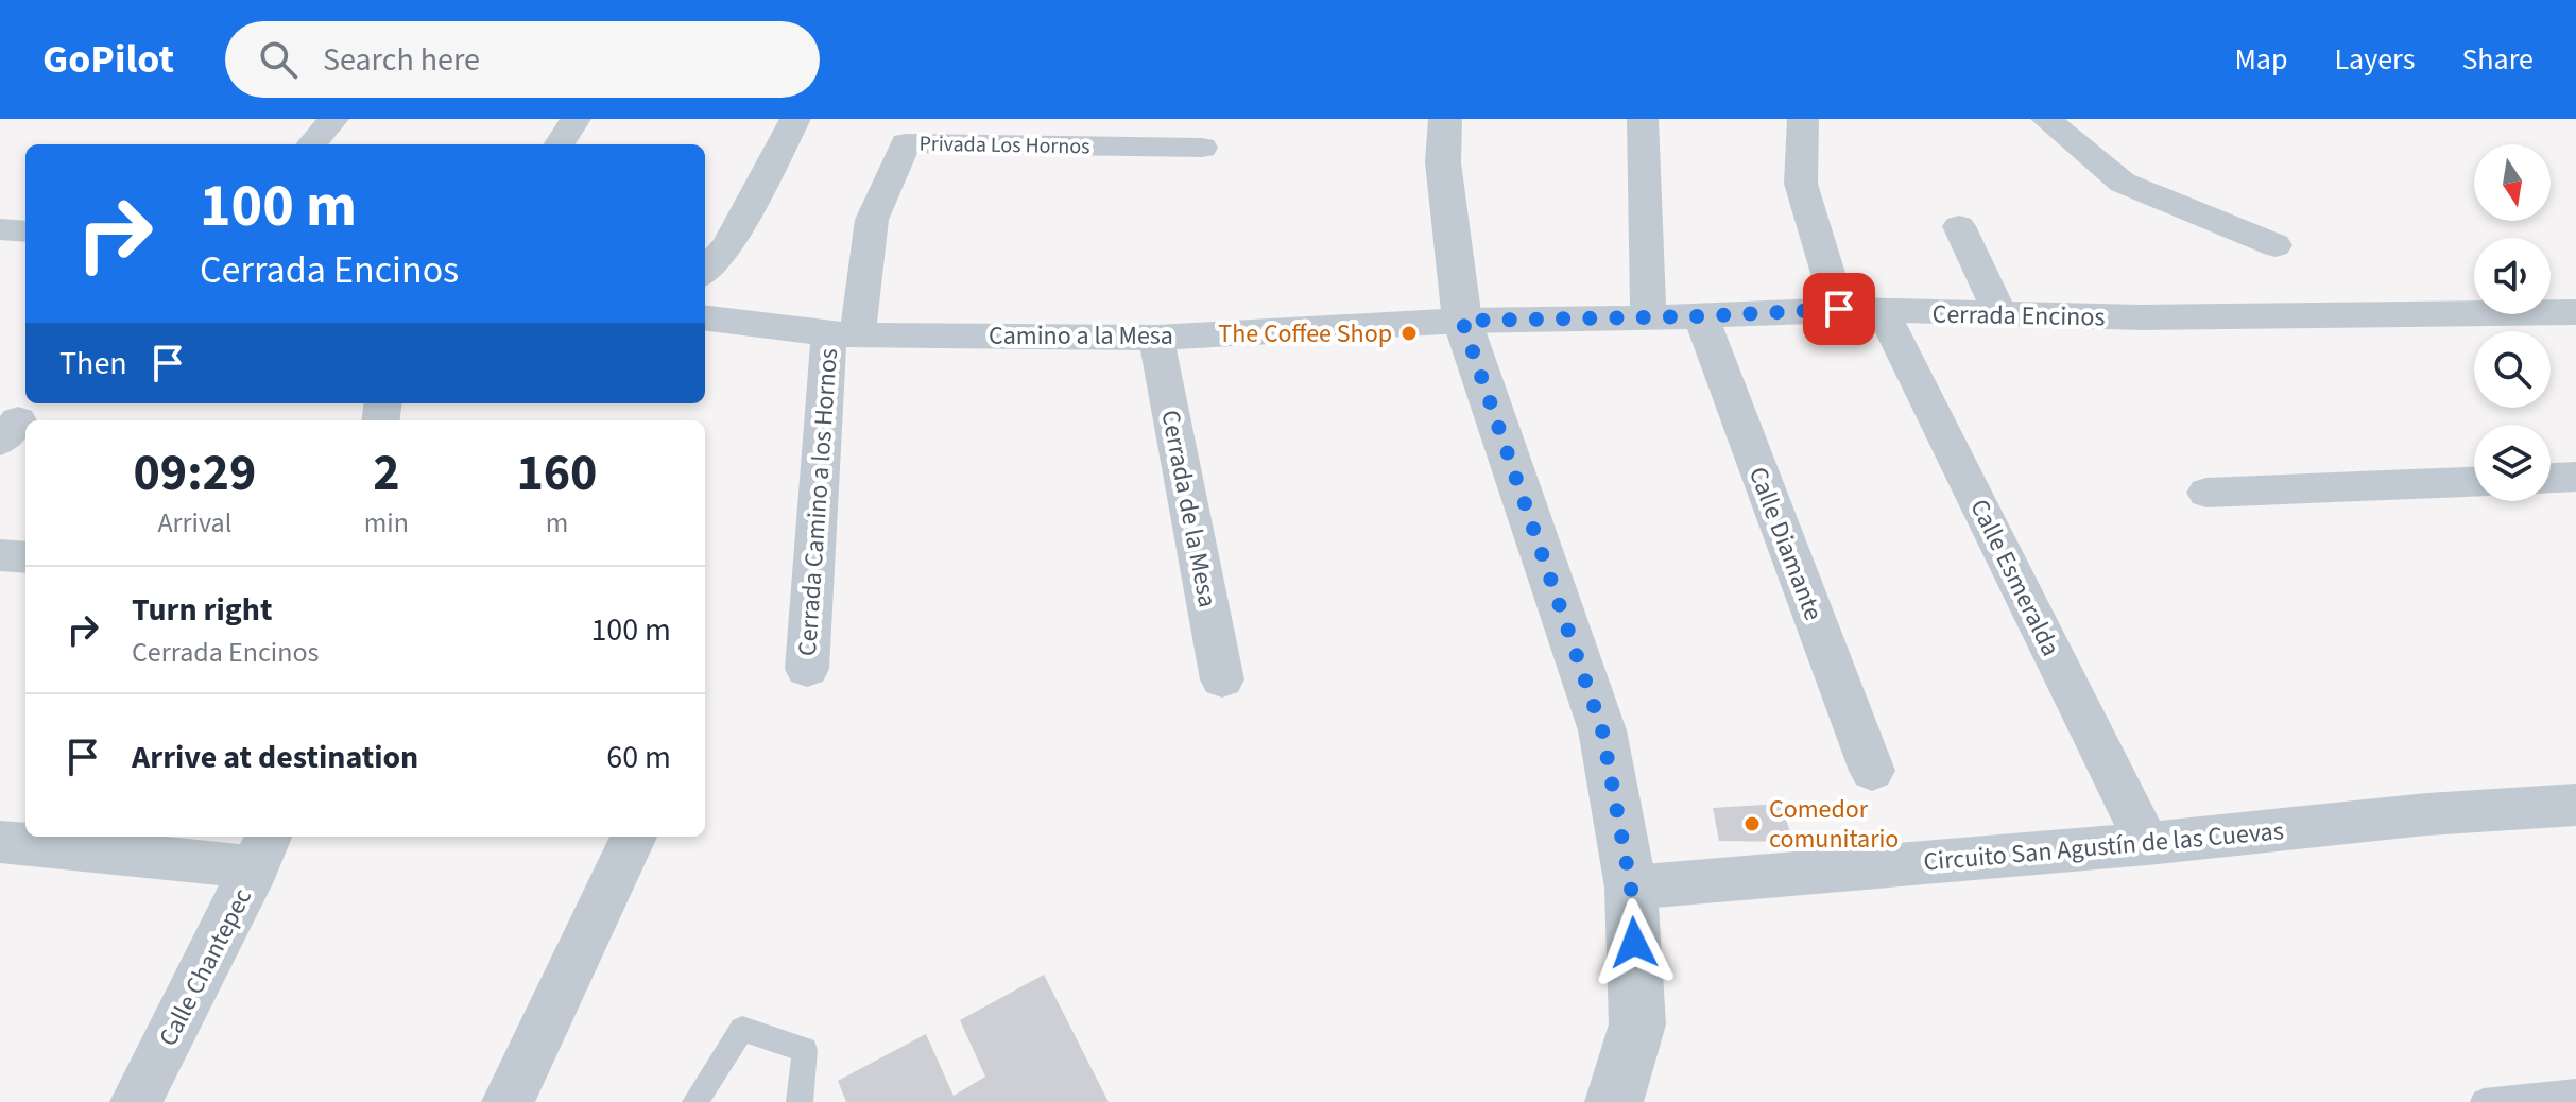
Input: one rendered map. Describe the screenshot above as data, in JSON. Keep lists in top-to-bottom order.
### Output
{
  "streets": {
    "street": [
      "Privada Los Hornos",
      "Cerrada Encinos",
      "Camino a la Mesa",
      "Cerrada Camino a los Hornos",
      "Cerrada de la Mesa",
      "Calle Diamante",
      "Calle Esmeralda",
      "Circuito San Agustín de las Cuevas",
      "Calle Chantepec"
    ]
  },
  "crossings": [
    ["Privada Los Hornos", "Camino a la Mesa"],
    ["Privada Los Hornos", "Cerrada Camino a los Hornos"],
    ["Cerrada Encinos", "Camino a la Mesa"],
    ["Cerrada Encinos", "Calle Diamante"],
    ["Cerrada Encinos", "Calle Esmeralda"],
    ["Camino a la Mesa", "Cerrada Camino a los Hornos"],
    ["Camino a la Mesa", "Cerrada de la Mesa"],
    ["Calle Esmeralda", "Circuito San Agustín de las Cuevas"]
  ],
  "places": ["The Coffee Shop", "Comedor comunitario"],
  "north": "bottom",
  "page": {
    "header": "GoPilot",
    "search": "Search here",
    "nav": ["Map", "Layers", "Share"],
    "turn": ["100 m", "Cerrada Encinos"],
    "then": "Then",
    "eta": [
      "09:29",
      "Arrival",
      "2",
      "min",
      "160",
      "m"
    ],
    "list": [
      {
        "name": "Turn right",
        "note": "Cerrada Encinos",
        "value": "100 m"
      },
      {
        "name": "Arrive at destination",
        "value": "60 m"
      }
    ]
  }
}
